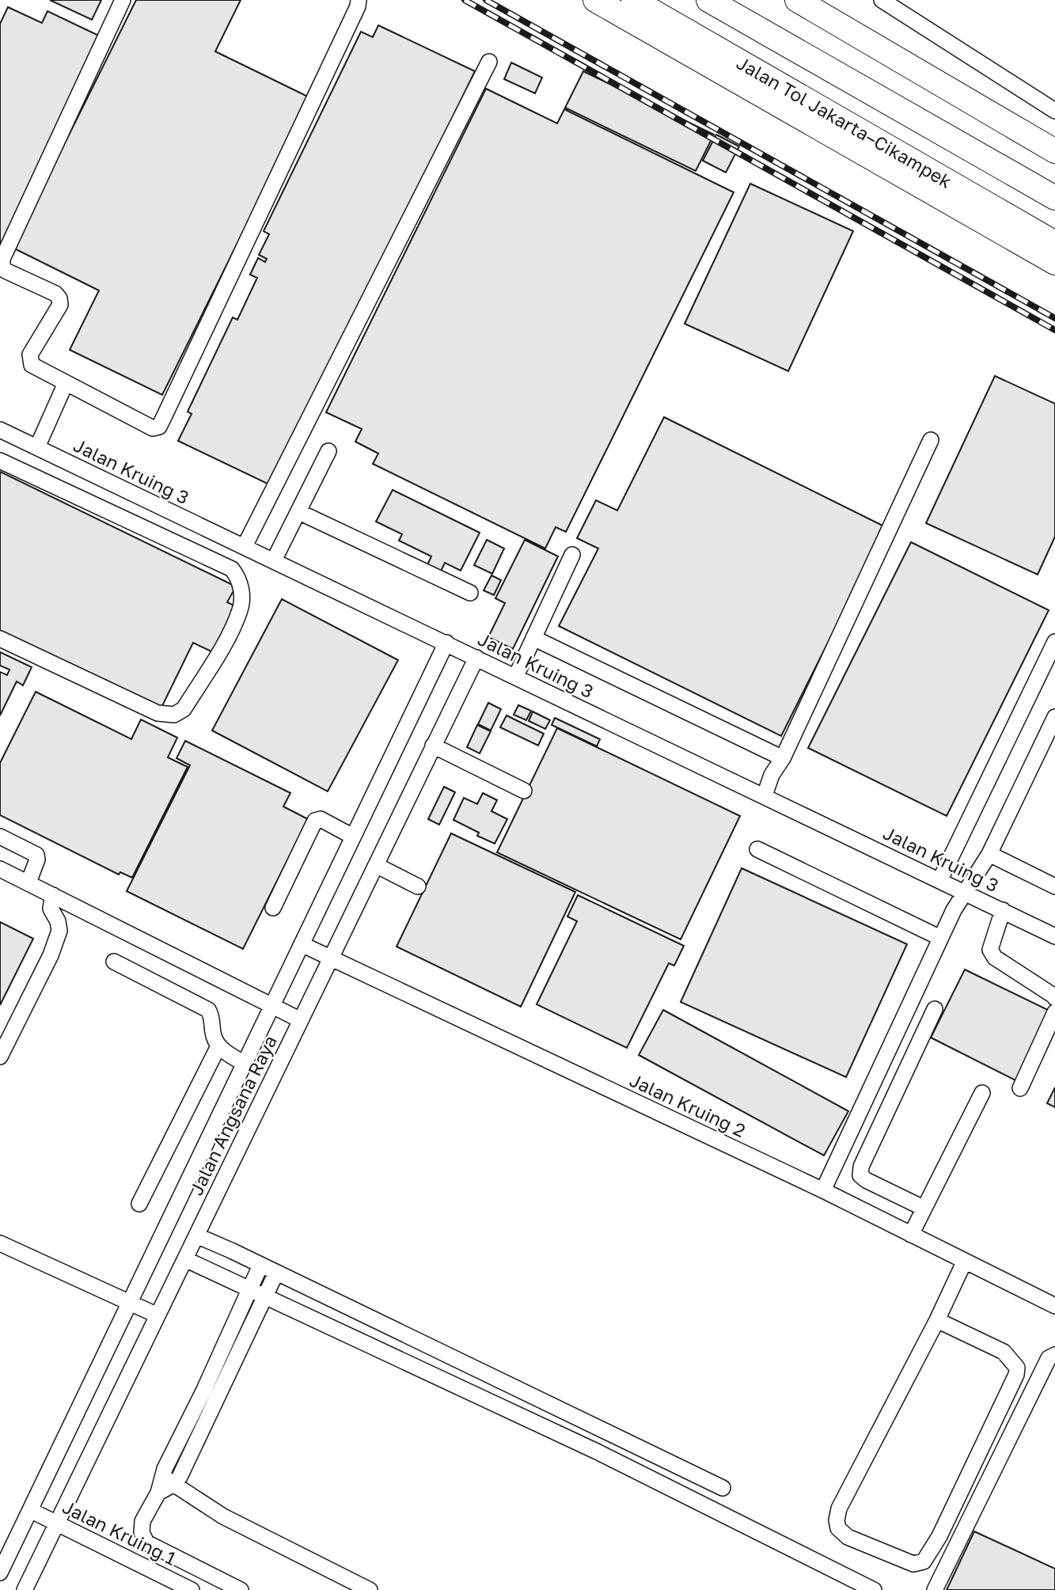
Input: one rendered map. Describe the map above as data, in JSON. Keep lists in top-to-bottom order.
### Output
{
  "streets": {
    "highway": ["Jalan Tol Jakarta–Cikampek"],
    "street": [
      "Jalan Kruing 3",
      "Jalan Kruing 2",
      "Jalan Angsana Raya",
      "Jalan Kruing 1"
    ]
  },
  "crossings": [
    ["Jalan Kruing 3", "Jalan Angsana Raya"],
    ["Jalan Kruing 2", "Jalan Angsana Raya"],
    ["Jalan Angsana Raya", "Jalan Kruing 1"]
  ]
}
